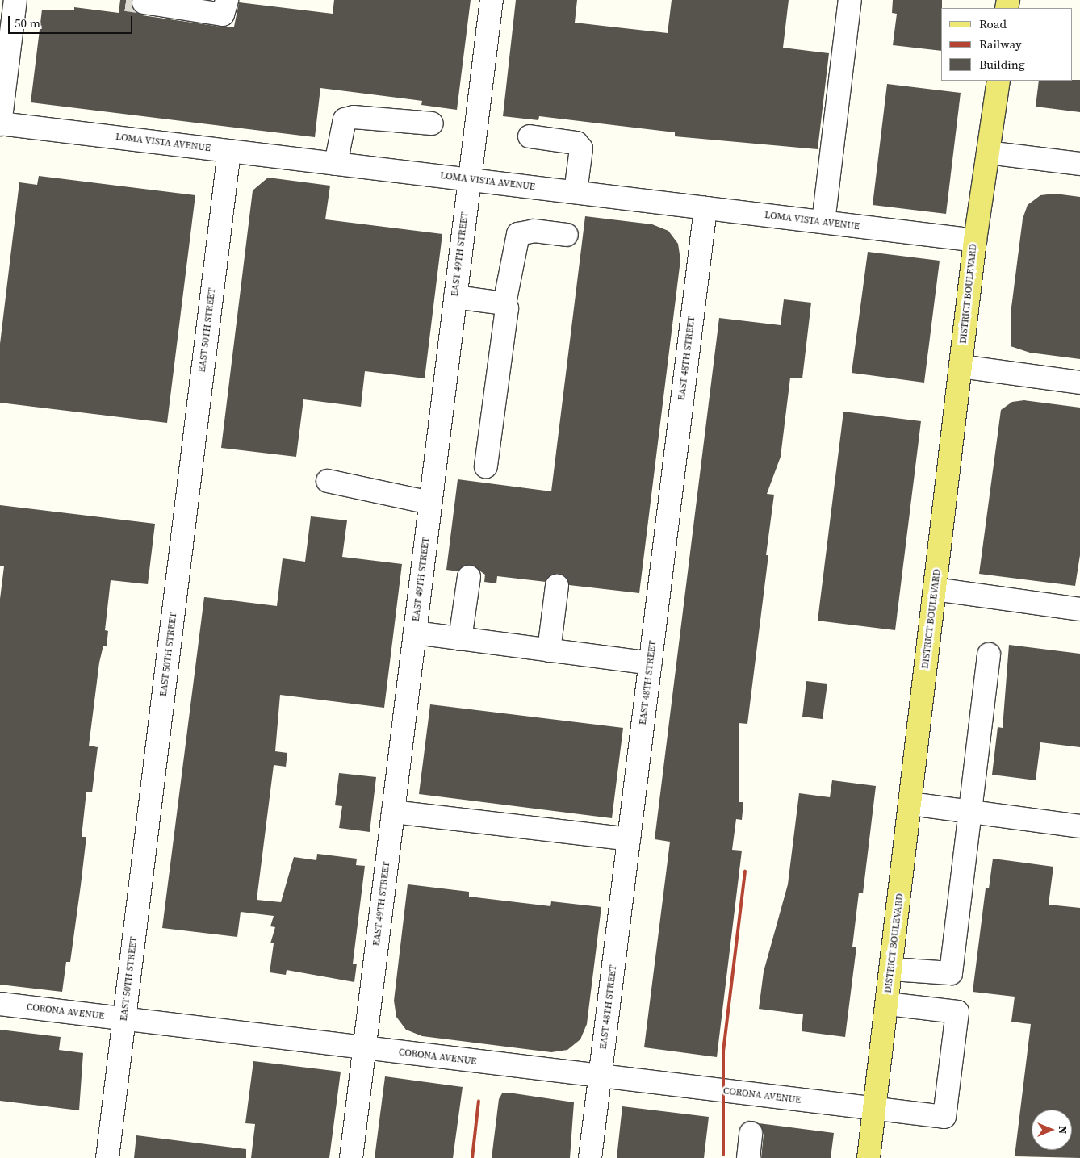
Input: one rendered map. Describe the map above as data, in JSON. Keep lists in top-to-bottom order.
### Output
{
  "streets": {
    "main road": ["DISTRICT BOULEVARD"],
    "street": [
      "LOMA VISTA AVENUE",
      "EAST 49TH STREET",
      "EAST 50TH STREET",
      "EAST 48TH STREET",
      "CORONA AVENUE"
    ]
  },
  "crossings": [
    ["LOMA VISTA AVENUE", "EAST 49TH STREET"],
    ["LOMA VISTA AVENUE", "DISTRICT BOULEVARD"],
    ["LOMA VISTA AVENUE", "EAST 50TH STREET"],
    ["LOMA VISTA AVENUE", "EAST 48TH STREET"],
    ["EAST 49TH STREET", "CORONA AVENUE"],
    ["DISTRICT BOULEVARD", "CORONA AVENUE"],
    ["EAST 50TH STREET", "CORONA AVENUE"],
    ["EAST 48TH STREET", "CORONA AVENUE"]
  ],
  "legend": ["Road", "Railway", "Building"],
  "scale_bar": "50 m",
  "north": "right"
}
